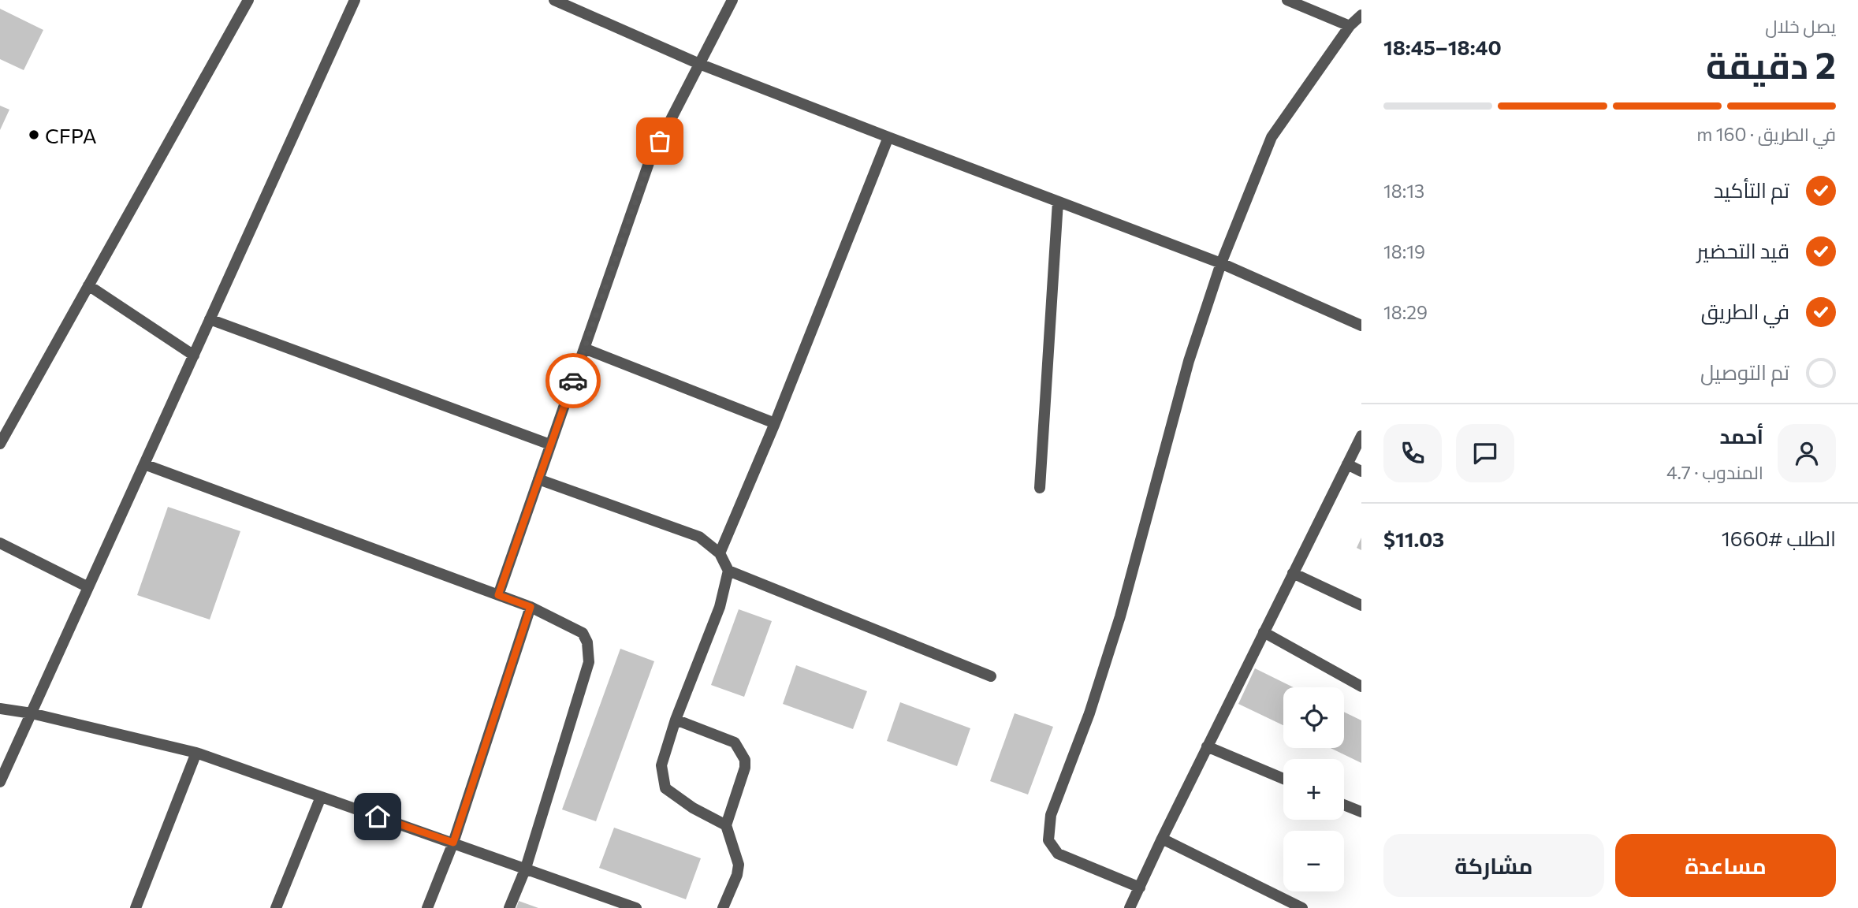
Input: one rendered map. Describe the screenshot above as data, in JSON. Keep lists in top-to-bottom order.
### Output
{
  "places": ["CFPA"],
  "page": {
    "heading": ["2 دقيقة", "يصل خلال", "18:40–18:45"],
    "panel": [
      "أحمد",
      "المندوب · 4.7",
      "الطلب #1660",
      "$11.03"
    ],
    "bar": "في الطريق · 160 m",
    "list": [
      ["تم التأكيد", "18:13"],
      ["قيد التحضير", "18:19"],
      ["في الطريق", "18:29"],
      "تم التوصيل"
    ],
    "map_buttons": ["+", "−"],
    "buttons": ["مساعدة", "مشاركة"]
  }
}
